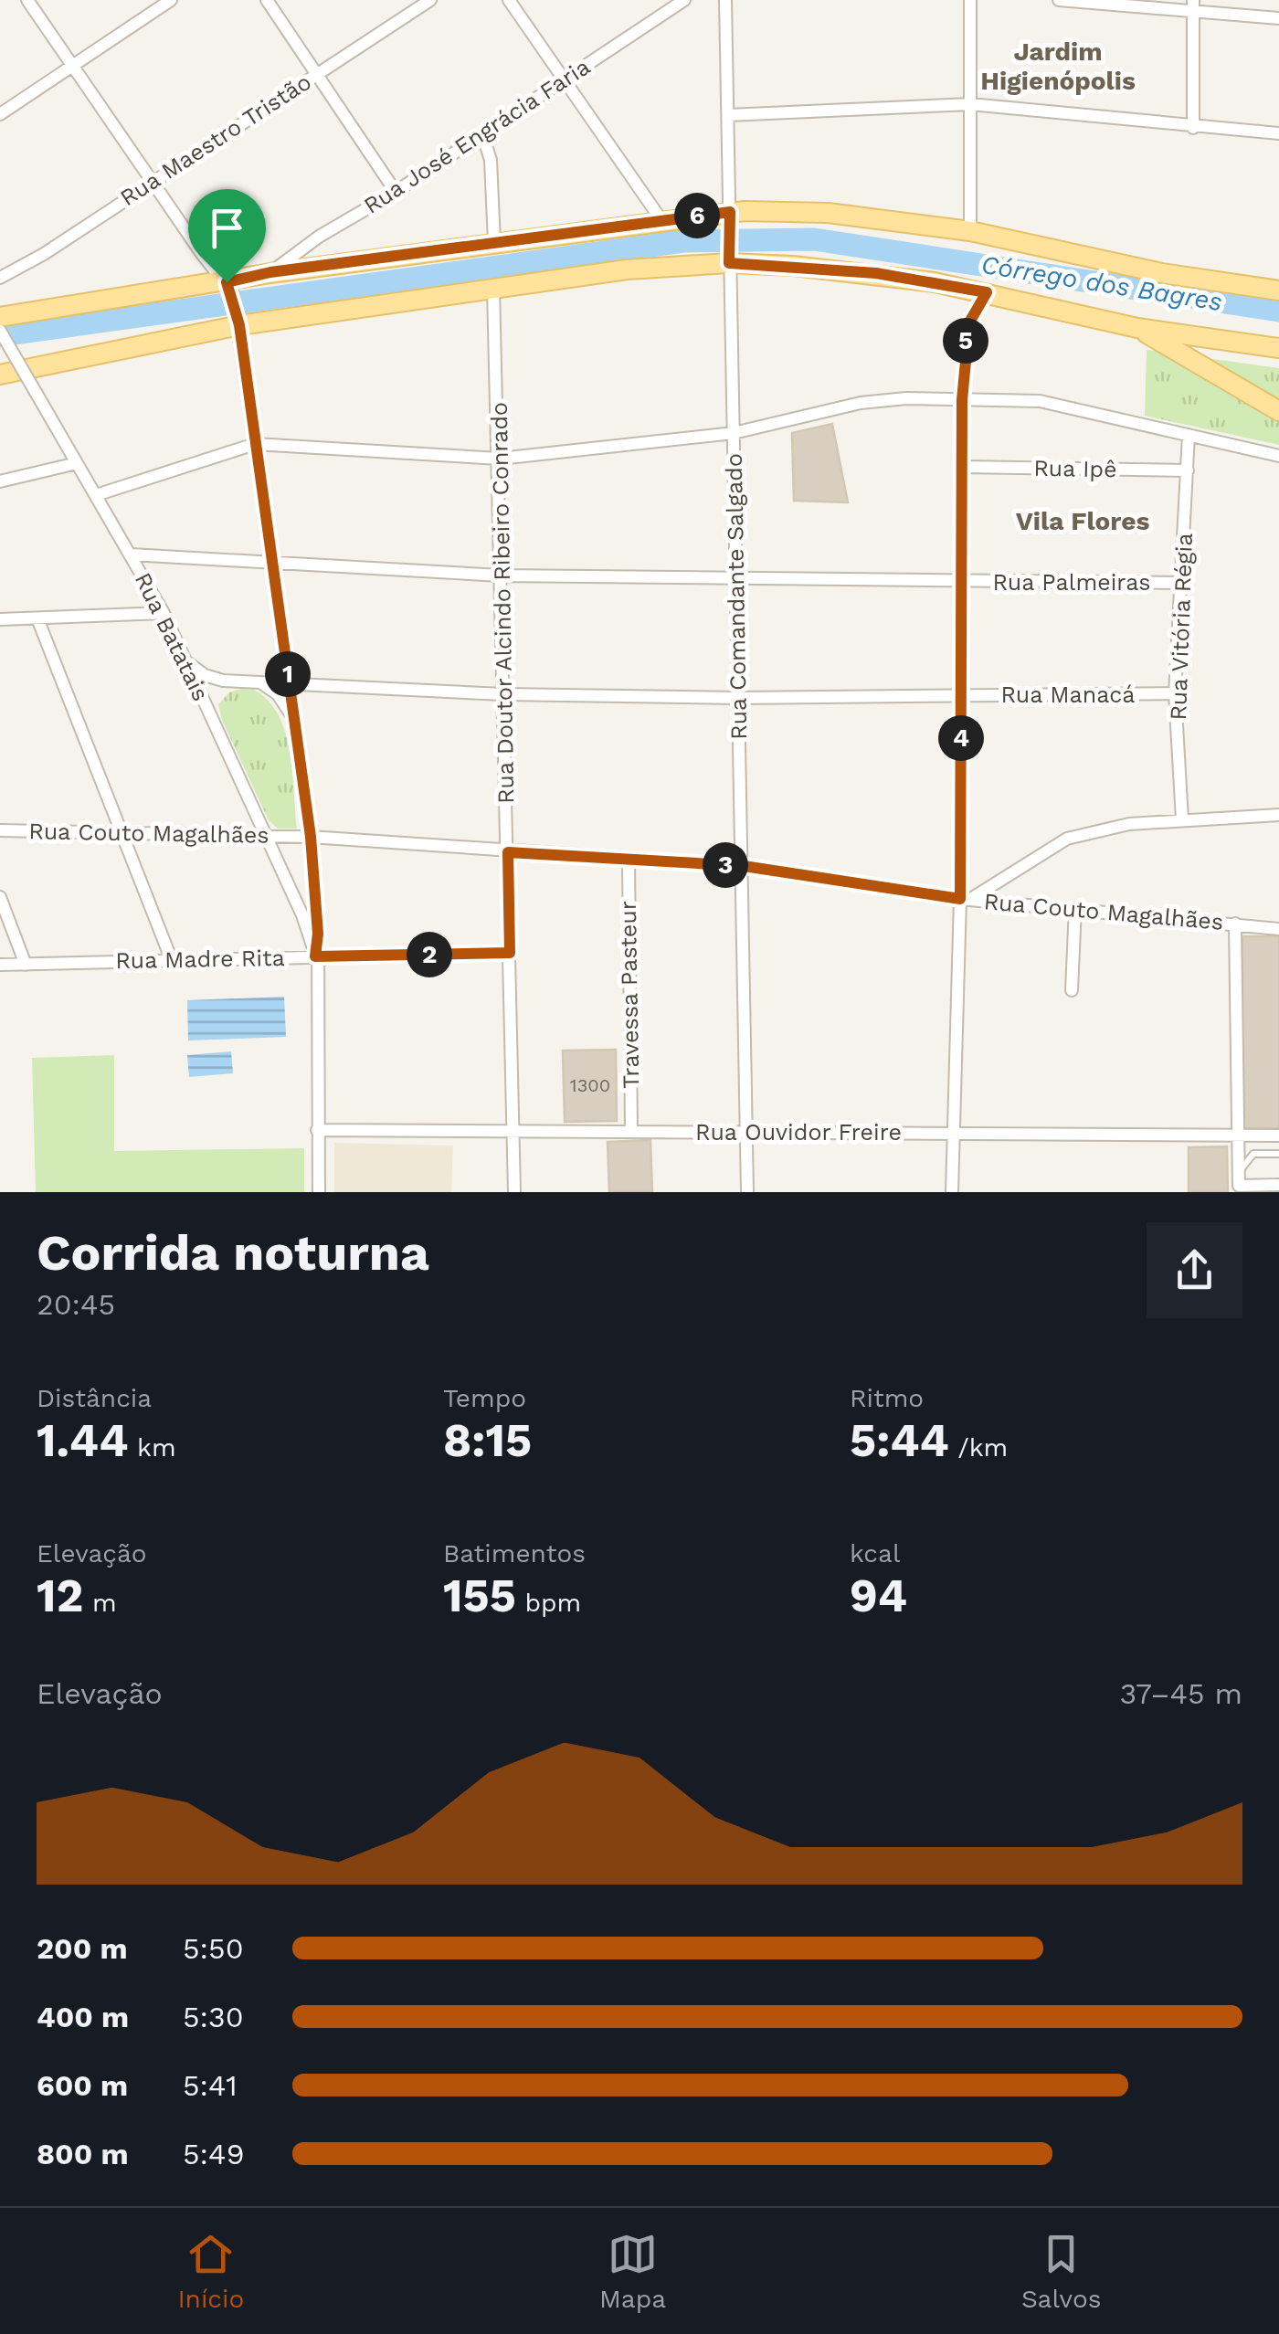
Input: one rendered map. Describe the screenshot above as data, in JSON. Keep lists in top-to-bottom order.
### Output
{
  "streets": {
    "street": [
      "Rua José Engrácia Faria",
      "Rua Maestro Tristão",
      "Rua Ipê",
      "Rua Palmeiras",
      "Rua Comandante Salgado",
      "Rua Doutor Alcindo Ribeiro Conrado",
      "Rua Vitória Régia",
      "Rua Batatais",
      "Rua Manacá",
      "Rua Couto Magalhães",
      "Rua Madre Rita",
      "Travessa Pasteur",
      "Rua Ouvidor Freire"
    ]
  },
  "crossings": [
    ["Rua Ipê", "Rua Vitória Régia"],
    ["Rua Palmeiras", "Rua Comandante Salgado"],
    ["Rua Palmeiras", "Rua Doutor Alcindo Ribeiro Conrado"],
    ["Rua Palmeiras", "Rua Vitória Régia"],
    ["Rua Palmeiras", "Rua Batatais"],
    ["Rua Comandante Salgado", "Rua Manacá"],
    ["Rua Comandante Salgado", "Rua Couto Magalhães"],
    ["Rua Comandante Salgado", "Rua Ouvidor Freire"],
    ["Rua Doutor Alcindo Ribeiro Conrado", "Rua Manacá"],
    ["Rua Doutor Alcindo Ribeiro Conrado", "Rua Couto Magalhães"],
    ["Rua Doutor Alcindo Ribeiro Conrado", "Rua Madre Rita"],
    ["Rua Doutor Alcindo Ribeiro Conrado", "Rua Ouvidor Freire"],
    ["Rua Vitória Régia", "Rua Manacá"],
    ["Rua Batatais", "Rua Couto Magalhães"],
    ["Rua Batatais", "Rua Madre Rita"],
    ["Rua Couto Magalhães", "Travessa Pasteur"],
    ["Travessa Pasteur", "Rua Ouvidor Freire"]
  ],
  "districts": ["Jardim Higienópolis", "Vila Flores"],
  "water": ["Córrego dos Bagres"],
  "house_numbers": ["1300"],
  "page": {
    "pins": [
      "6",
      "5",
      "1",
      "4",
      "3",
      "2"
    ],
    "heading": ["Corrida noturna", "20:45"],
    "stats": [
      ["Distância", "1.44 km"],
      ["Tempo", "8:15"],
      ["Ritmo", "5:44 /km"],
      ["Elevação", "12 m"],
      ["Batimentos", "155 bpm"],
      ["kcal", "94"]
    ],
    "chart": ["Elevação", "37–45 m"],
    "list": [
      {
        "name": "200 m",
        "note": "5:50"
      },
      {
        "name": "400 m",
        "note": "5:30"
      },
      {
        "name": "600 m",
        "note": "5:41"
      },
      {
        "name": "800 m",
        "note": "5:49"
      }
    ],
    "tabs": ["Início", "Mapa", "Salvos"]
  }
}
